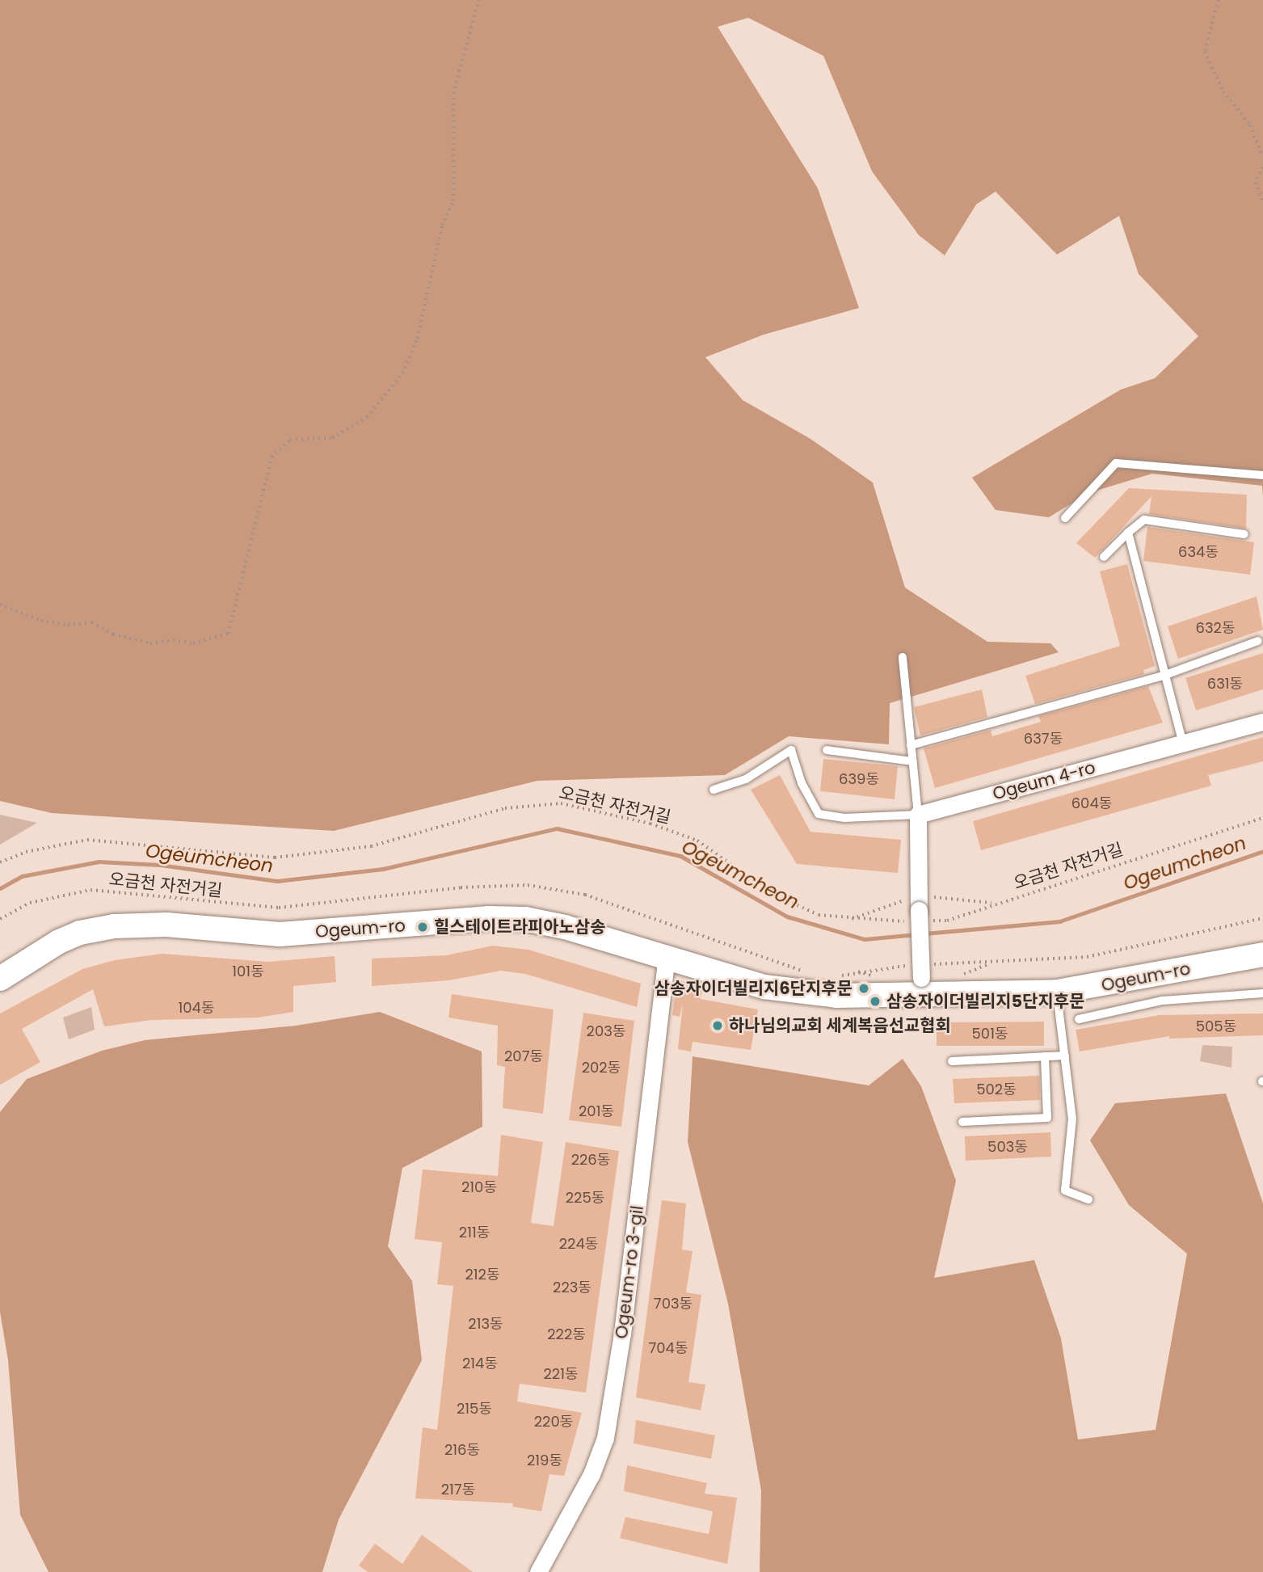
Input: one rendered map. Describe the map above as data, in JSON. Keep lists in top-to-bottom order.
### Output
{
  "streets": {
    "street": ["Ogeum 4-ro", "Ogeum-ro", "Ogeum-ro 3-gil"],
    "path": ["오금천 자전거길"]
  },
  "crossings": [
    ["Ogeum-ro", "Ogeum-ro 3-gil"]
  ],
  "water": ["Ogeumcheon"],
  "places": [
    "힐스테이트라피아노삼송",
    "삼송자이더빌리지6단지후문",
    "삼송자이더빌리지5단지후문",
    "하나님의교회 세계복음선교협회"
  ],
  "house_numbers": [
    "634동",
    "632동",
    "631동",
    "637동",
    "639동",
    "604동",
    "101동",
    "104동",
    "505동",
    "203동",
    "501동",
    "207동",
    "202동",
    "502동",
    "201동",
    "503동",
    "226동",
    "210동",
    "225동",
    "211동",
    "224동",
    "212동",
    "223동",
    "703동",
    "213동",
    "222동",
    "704동",
    "214동",
    "221동",
    "215동",
    "220동",
    "216동",
    "219동",
    "217동"
  ]
}
